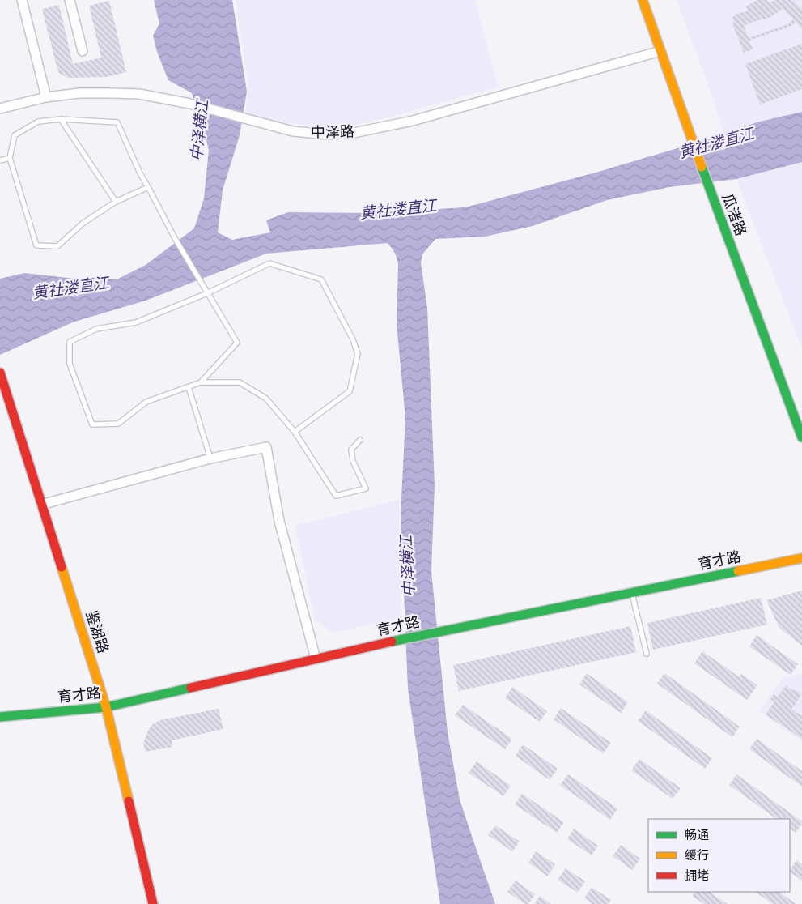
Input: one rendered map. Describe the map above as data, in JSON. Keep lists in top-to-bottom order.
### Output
{
  "streets": {
    "street": [
      "中泽路",
      "瓜渚路",
      "育才路",
      "鉴湖路"
    ]
  },
  "crossings": [
    ["中泽路", "瓜渚路"],
    ["育才路", "鉴湖路"]
  ],
  "water": ["中泽横江", "黄社溇直江"],
  "legend": ["畅通", "缓行", "拥堵"]
}
